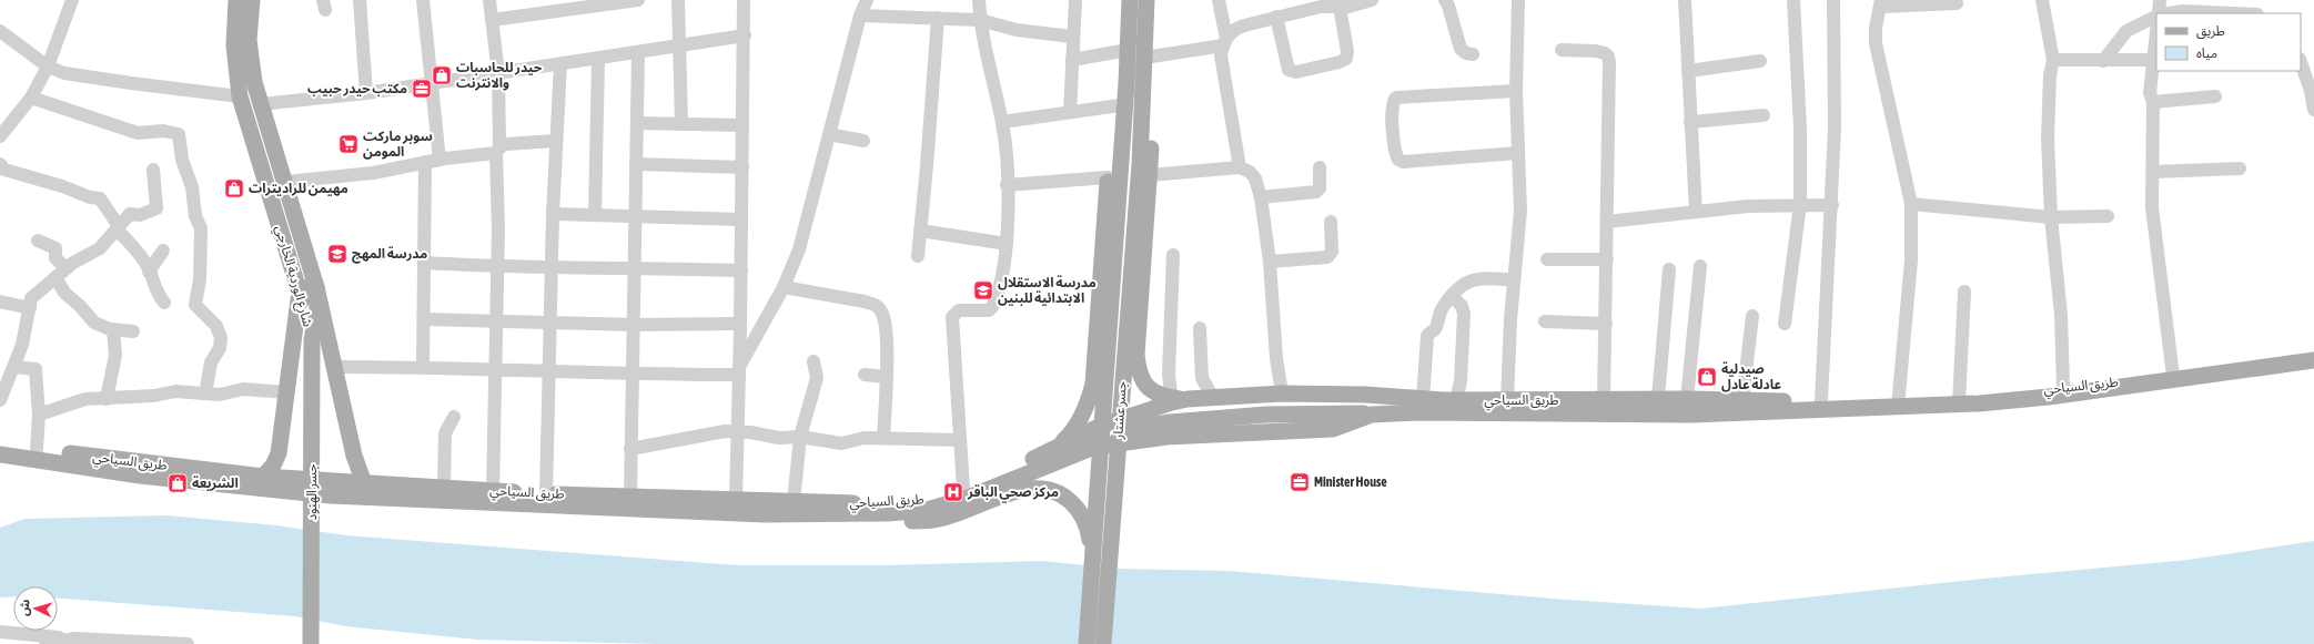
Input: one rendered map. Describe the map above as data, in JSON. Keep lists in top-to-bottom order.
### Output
{
  "streets": {
    "main road": [
      "شارع الوردية الخارجي",
      "طريق السياحي",
      "جسر عشتار",
      "جسر الهنود"
    ]
  },
  "crossings": [
    ["شارع الوردية الخارجي", "جسر الهنود"]
  ],
  "places": {
    "shop": [
      "حيدر للحاسبات والانترنت",
      "مهيمن للراديترات",
      "صيدلية عادلة عادل",
      "الشريعة"
    ],
    "office": ["مكتب حيدر حبيب", "Minister House"],
    "supermarket": ["سوبر ماركت المومن"],
    "school or university": ["مدرسة المهج", "مدرسة الاستقلال الابتدائية للبنين"],
    "hospital": ["مركز صحي الباقر"]
  },
  "legend": ["طريق", "مياه"],
  "north": "left"
}
